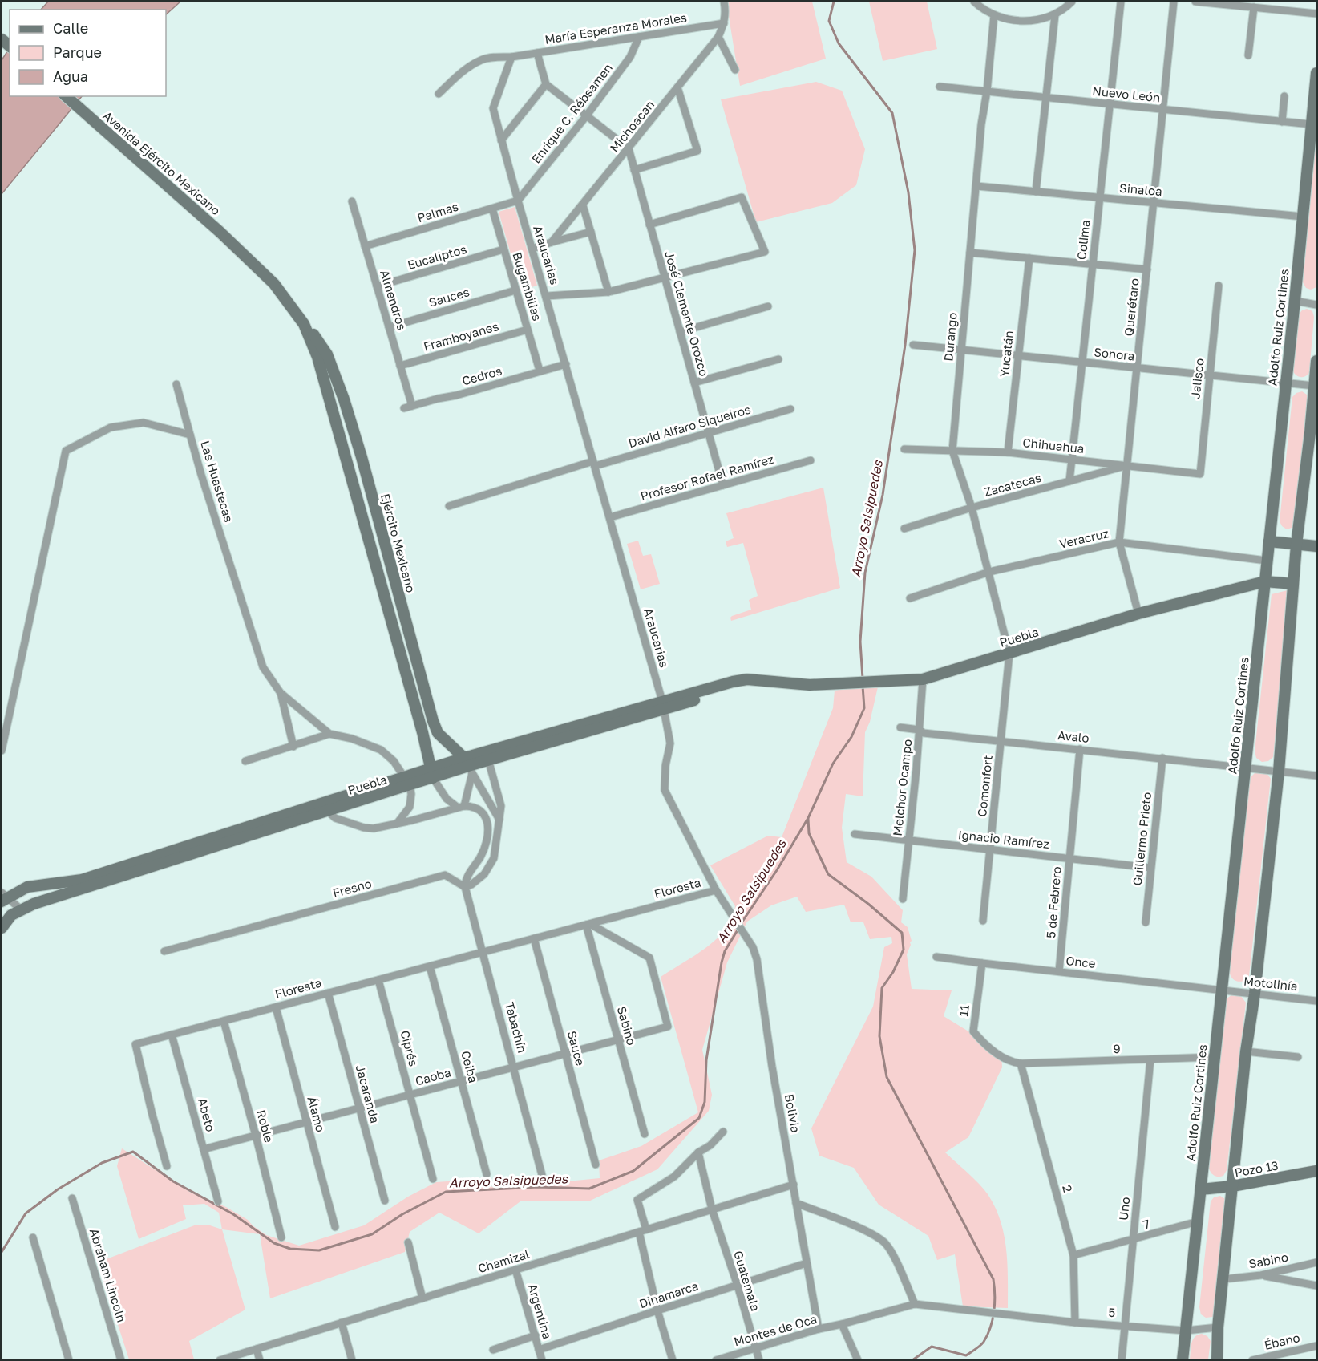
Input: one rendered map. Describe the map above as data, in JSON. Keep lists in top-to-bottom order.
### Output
{
  "streets": {
    "main road": [
      "Avenida Ejército Mexicano",
      "Adolfo Ruiz Cortines",
      "Ejército Mexicano",
      "Puebla",
      "Pozo 13"
    ],
    "street": [
      "María Esperanza Morales",
      "Nuevo León",
      "Enrique C. Rébsamen",
      "Michoacan",
      "Sinaloa",
      "Palmas",
      "Colima",
      "Araucarias",
      "Eucaliptos",
      "Bugambilias",
      "Sauces",
      "Almendros",
      "Querétaro",
      "José Clemente Orozco",
      "Framboyanes",
      "Durango",
      "Yucatán",
      "Sonora",
      "Cedros",
      "Jalisco",
      "David Alfaro Siqueiros",
      "Chihuahua",
      "Profesor Rafael Ramírez",
      "Las Huastecas",
      "Zacatecas",
      "Veracruz",
      "Avalo",
      "Comonfort",
      "Melchor Ocampo",
      "Ignacio Ramírez",
      "Guillermo Prieto",
      "Fresno",
      "Floresta",
      "5 de Febrero",
      "Once",
      "Motolinía",
      "11",
      "Sabino",
      "Tabachín",
      "Ciprés",
      "Sauce",
      "9",
      "Ceiba",
      "Caoba",
      "Jacaranda",
      "Bolivia",
      "Álamo",
      "Abeto",
      "Roble",
      "2",
      "Uno",
      "7",
      "Chamizal",
      "Abraham Lincoln",
      "Guatemala",
      "Dinamarca",
      "Argentina",
      "5",
      "Montes de Oca",
      "Ébano"
    ]
  },
  "crossings": [
    ["María Esperanza Morales", "Enrique C. Rébsamen"],
    ["María Esperanza Morales", "Michoacan"],
    ["María Esperanza Morales", "Araucarias"],
    ["Nuevo León", "Colima"],
    ["Nuevo León", "Querétaro"],
    ["Nuevo León", "Adolfo Ruiz Cortines"],
    ["Nuevo León", "Durango"],
    ["Enrique C. Rébsamen", "Palmas"],
    ["Enrique C. Rébsamen", "Araucarias"],
    ["Michoacan", "José Clemente Orozco"],
    ["Avenida Ejército Mexicano", "Ejército Mexicano"],
    ["Sinaloa", "Colima"],
    ["Sinaloa", "Querétaro"],
    ["Sinaloa", "Adolfo Ruiz Cortines"],
    ["Sinaloa", "Durango"],
    ["Palmas", "Araucarias"],
    ["Palmas", "Bugambilias"],
    ["Palmas", "Almendros"],
    ["Colima", "Sonora"],
    ["Colima", "Chihuahua"],
    ["Colima", "Zacatecas"],
    ["Araucarias", "Cedros"],
    ["Araucarias", "David Alfaro Siqueiros"],
    ["Araucarias", "Profesor Rafael Ramírez"],
    ["Araucarias", "Puebla"],
    ["Araucarias", "Floresta"],
    ["Araucarias", "Bolivia"],
    ["Eucaliptos", "Bugambilias"],
    ["Eucaliptos", "Almendros"],
    ["Bugambilias", "Sauces"],
    ["Bugambilias", "Framboyanes"],
    ["Bugambilias", "Cedros"],
    ["Sauces", "Almendros"],
    ["Almendros", "Framboyanes"],
    ["Almendros", "Cedros"],
    ["Querétaro", "Sonora"],
    ["Querétaro", "Chihuahua"],
    ["Querétaro", "Zacatecas"],
    ["Querétaro", "Veracruz"],
    ["Querétaro", "Puebla"],
    ["José Clemente Orozco", "David Alfaro Siqueiros"],
    ["José Clemente Orozco", "Profesor Rafael Ramírez"],
    ["Adolfo Ruiz Cortines", "Sonora"],
    ["Adolfo Ruiz Cortines", "Veracruz"],
    ["Adolfo Ruiz Cortines", "Puebla"],
    ["Adolfo Ruiz Cortines", "Avalo"],
    ["Adolfo Ruiz Cortines", "Once"],
    ["Adolfo Ruiz Cortines", "Motolinía"],
    ["Adolfo Ruiz Cortines", "9"],
    ["Adolfo Ruiz Cortines", "Pozo 13"],
    ["Adolfo Ruiz Cortines", "7"],
    ["Adolfo Ruiz Cortines", "5"],
    ["Durango", "Sonora"],
    ["Durango", "Chihuahua"],
    ["Durango", "Zacatecas"],
    ["Durango", "Veracruz"],
    ["Durango", "Puebla"],
    ["Durango", "Comonfort"],
    ["Yucatán", "Sonora"],
    ["Yucatán", "Chihuahua"],
    ["Sonora", "Jalisco"],
    ["Jalisco", "Chihuahua"],
    ["Chihuahua", "Zacatecas"],
    ["Las Huastecas", "Puebla"],
    ["Ejército Mexicano", "Puebla"],
    ["Puebla", "Comonfort"],
    ["Puebla", "Melchor Ocampo"],
    ["Avalo", "Comonfort"],
    ["Avalo", "Melchor Ocampo"],
    ["Avalo", "Guillermo Prieto"],
    ["Avalo", "5 de Febrero"],
    ["Comonfort", "Ignacio Ramírez"],
    ["Melchor Ocampo", "Ignacio Ramírez"],
    ["Ignacio Ramírez", "Guillermo Prieto"],
    ["Ignacio Ramírez", "5 de Febrero"],
    ["Fresno", "Tabachín"],
    ["Floresta", "Sabino"],
    ["Floresta", "Tabachín"],
    ["Floresta", "Ciprés"],
    ["Floresta", "Sauce"],
    ["Floresta", "Ceiba"],
    ["Floresta", "Caoba"],
    ["Floresta", "Jacaranda"],
    ["Floresta", "Bolivia"],
    ["Floresta", "Álamo"],
    ["Floresta", "Abeto"],
    ["Floresta", "Roble"],
    ["5 de Febrero", "Once"],
    ["Once", "Motolinía"],
    ["Once", "11"],
    ["11", "9"],
    ["11", "2"],
    ["Sabino", "Caoba"],
    ["Tabachín", "Caoba"],
    ["Ciprés", "Caoba"],
    ["Sauce", "Caoba"],
    ["9", "2"],
    ["9", "Uno"],
    ["Ceiba", "Caoba"],
    ["Caoba", "Jacaranda"],
    ["Caoba", "Álamo"],
    ["Caoba", "Abeto"],
    ["Caoba", "Roble"],
    ["Bolivia", "Chamizal"],
    ["Bolivia", "Dinamarca"],
    ["Bolivia", "Montes de Oca"],
    ["2", "7"],
    ["2", "5"],
    ["Uno", "7"],
    ["Uno", "5"],
    ["Chamizal", "Guatemala"],
    ["Chamizal", "Argentina"],
    ["Guatemala", "Dinamarca"],
    ["Guatemala", "Montes de Oca"],
    ["Dinamarca", "Argentina"],
    ["5", "Montes de Oca"]
  ],
  "water": ["Arroyo Salsipuedes"],
  "legend": ["Calle", "Parque", "Agua"]
}
